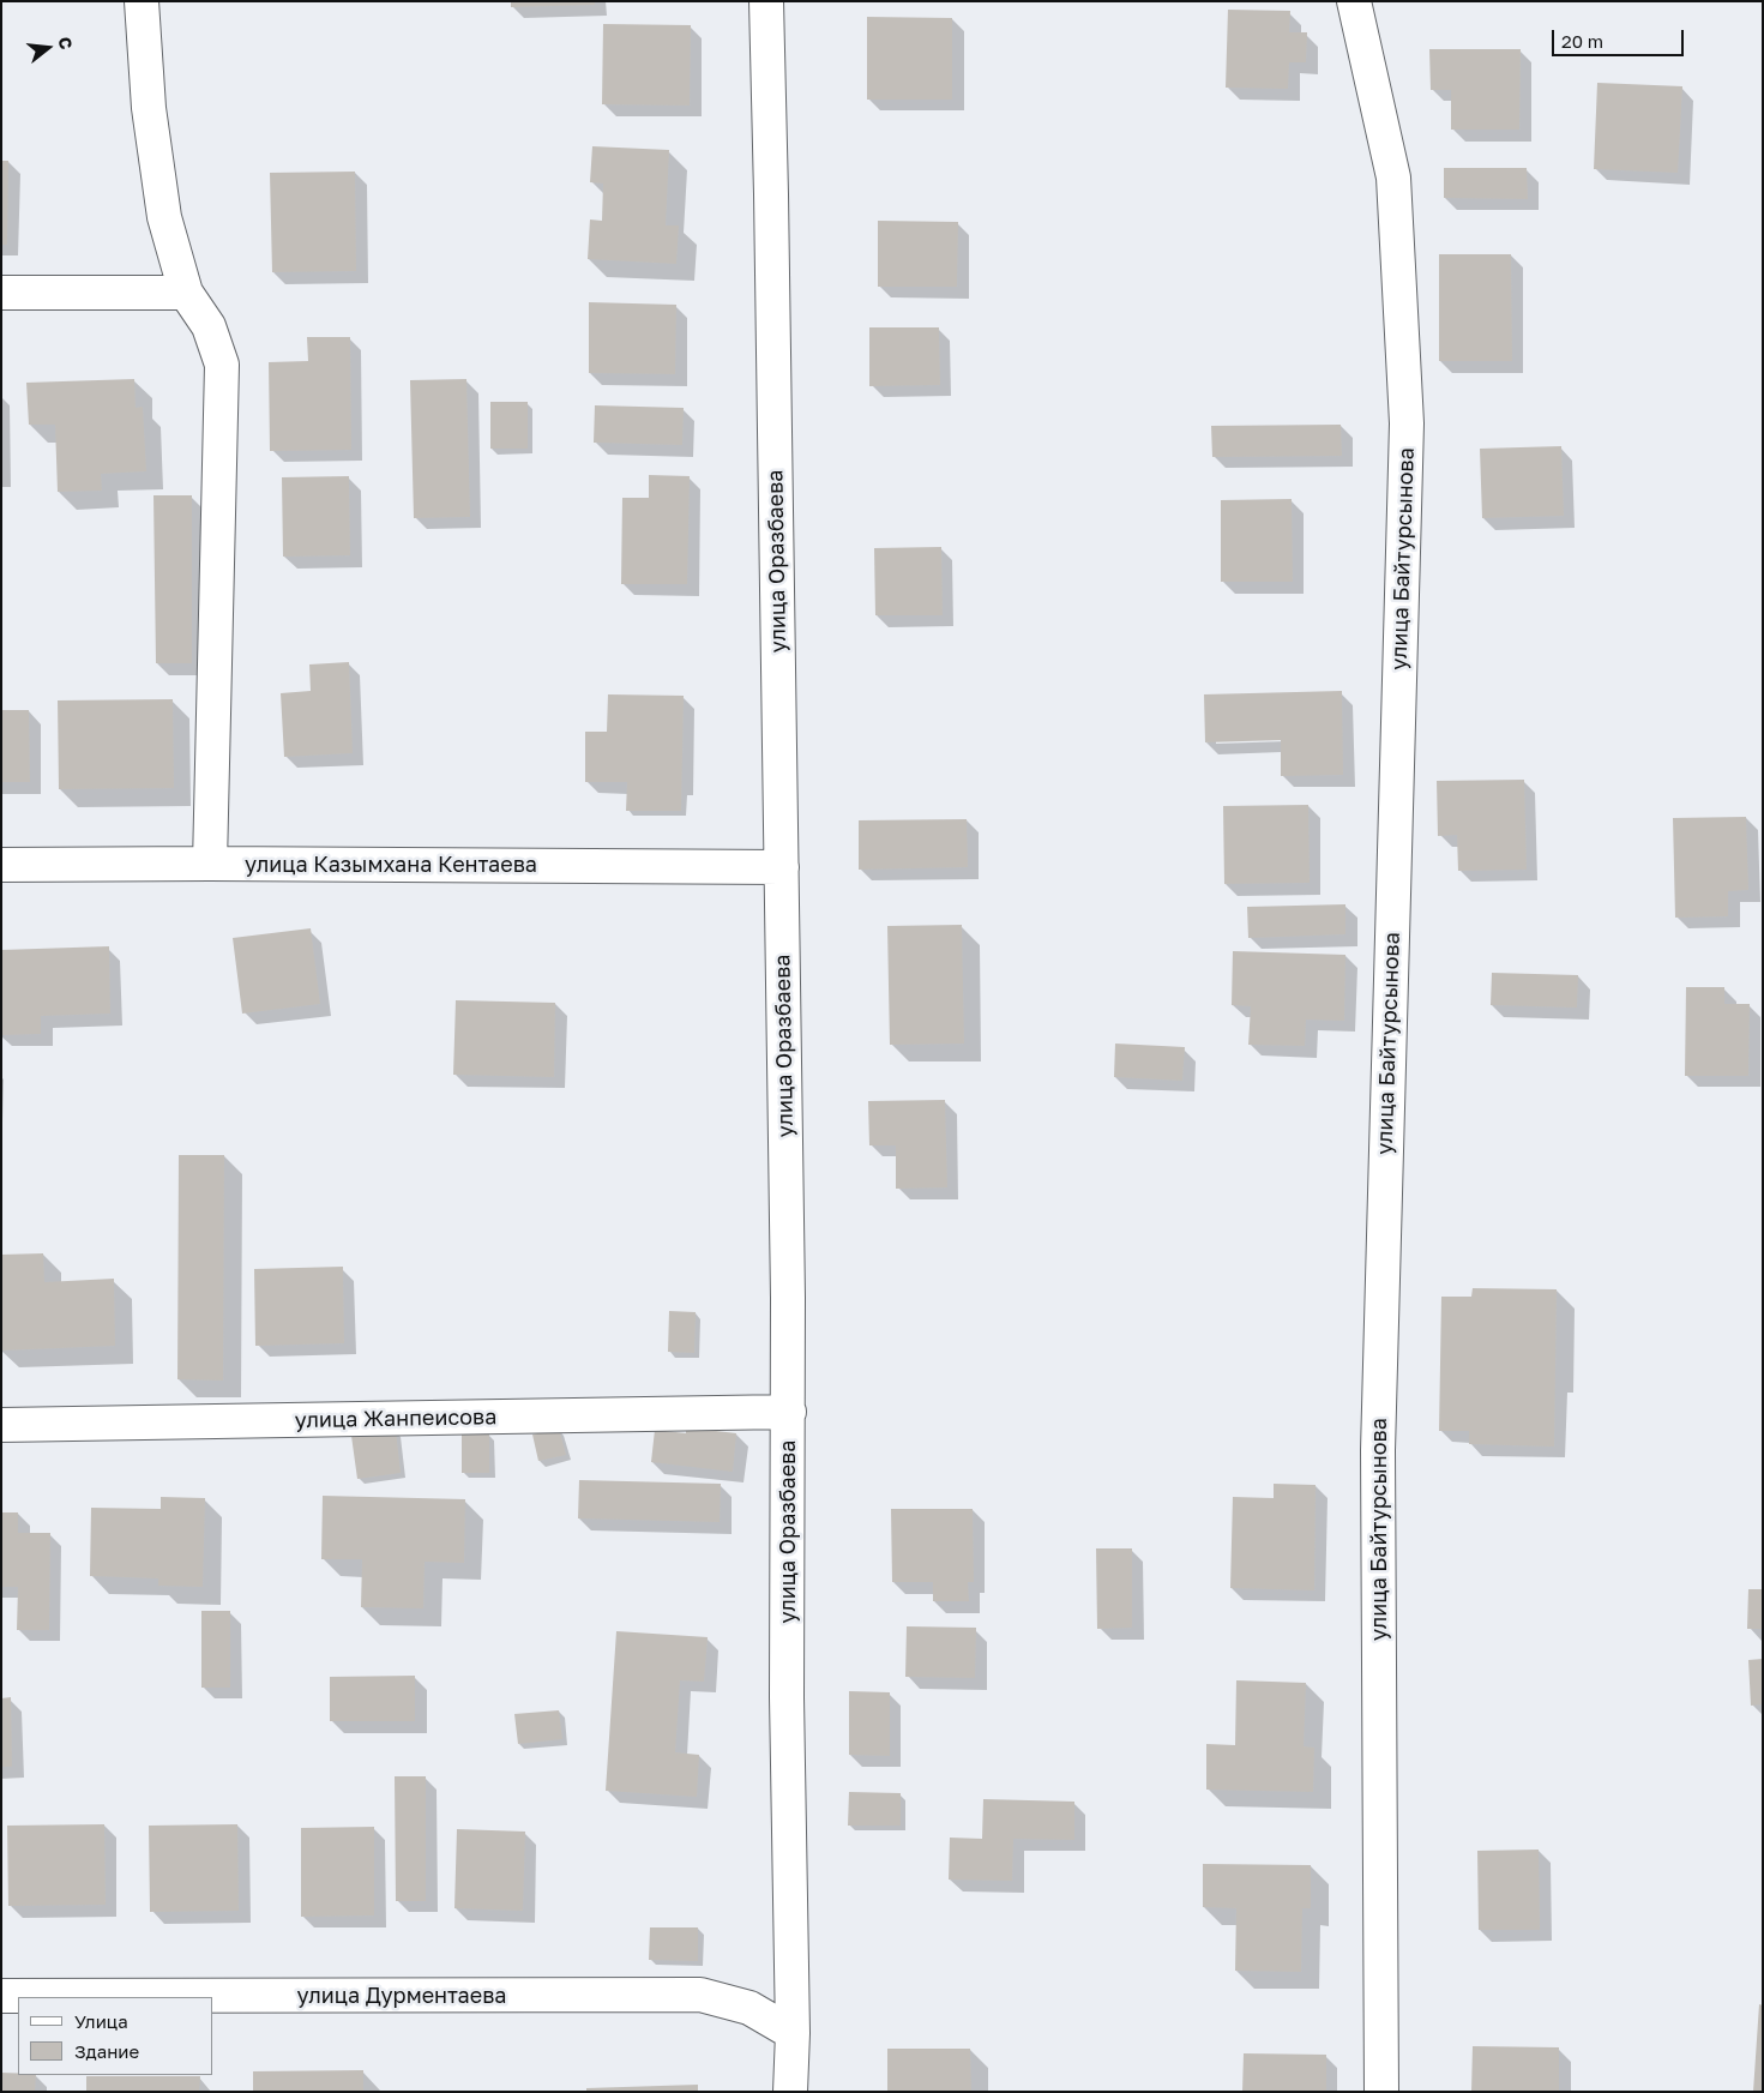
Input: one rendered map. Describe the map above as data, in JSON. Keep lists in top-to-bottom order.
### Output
{
  "streets": {
    "street": [
      "улица Байтурсынова",
      "улица Оразбаева",
      "улица Казымхана Кентаева",
      "улица Жанпеисова",
      "улица Дурментаева"
    ]
  },
  "crossings": [
    ["улица Оразбаева", "улица Казымхана Кентаева"],
    ["улица Оразбаева", "улица Жанпеисова"],
    ["улица Оразбаева", "улица Дурментаева"]
  ],
  "legend": ["Улица", "Здание"],
  "scale_bar": "20 m",
  "north": "right"
}
